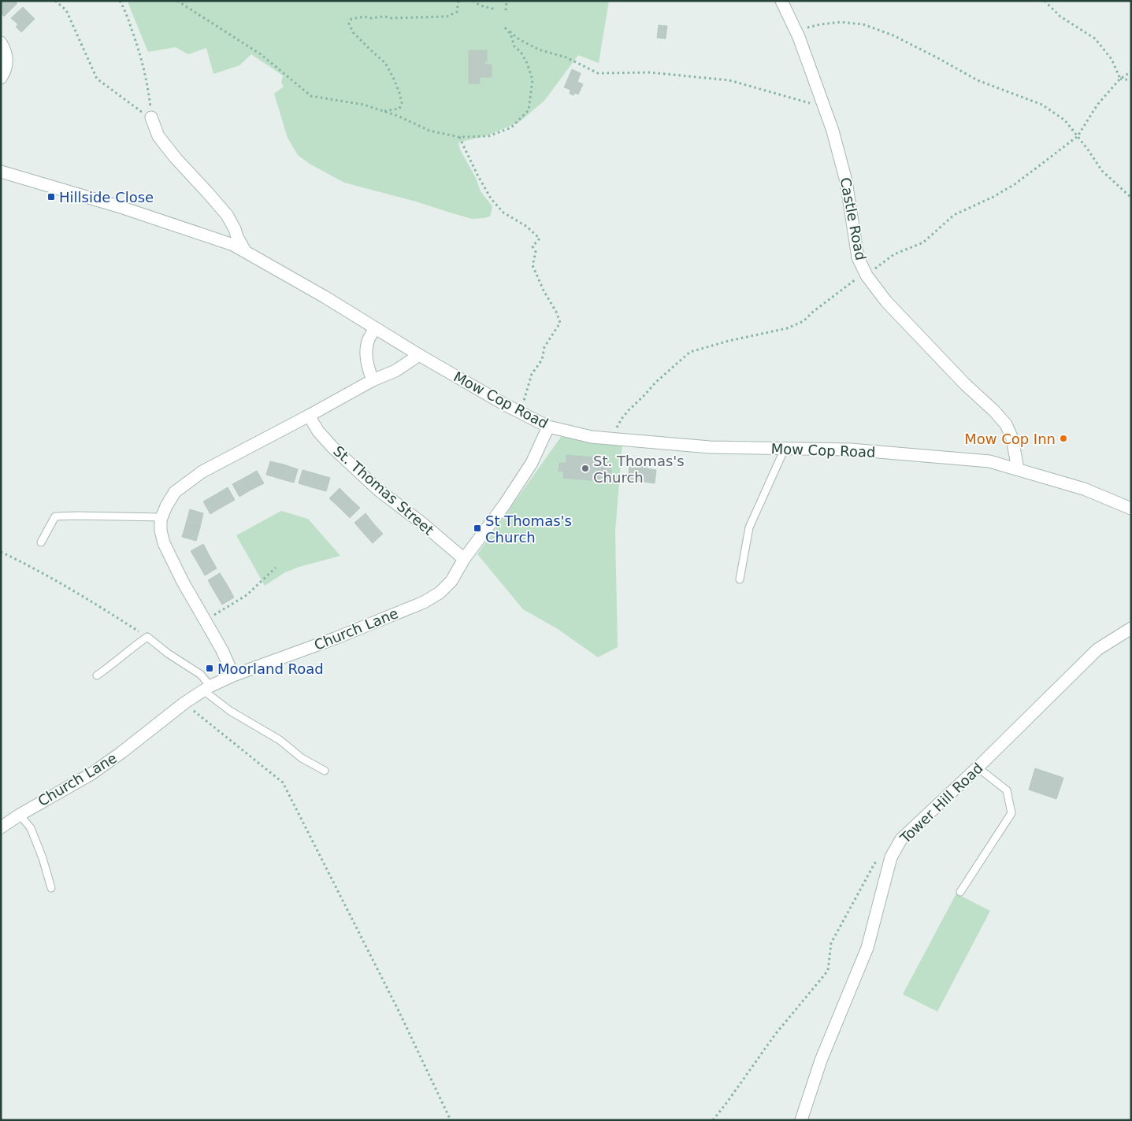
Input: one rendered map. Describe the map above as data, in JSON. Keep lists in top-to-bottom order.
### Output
{
  "streets": {
    "street": [
      "Castle Road",
      "Mow Cop Road",
      "St. Thomas Street",
      "Church Lane",
      "Tower Hill Road"
    ]
  },
  "crossings": [
    ["Castle Road", "Mow Cop Road"],
    ["Mow Cop Road", "Church Lane"],
    ["St. Thomas Street", "Church Lane"]
  ],
  "places": {
    "transit": ["Hillside Close", "St Thomas's Church", "Moorland Road"],
    "other": ["Mow Cop Inn", "St. Thomas's Church"]
  }
}
